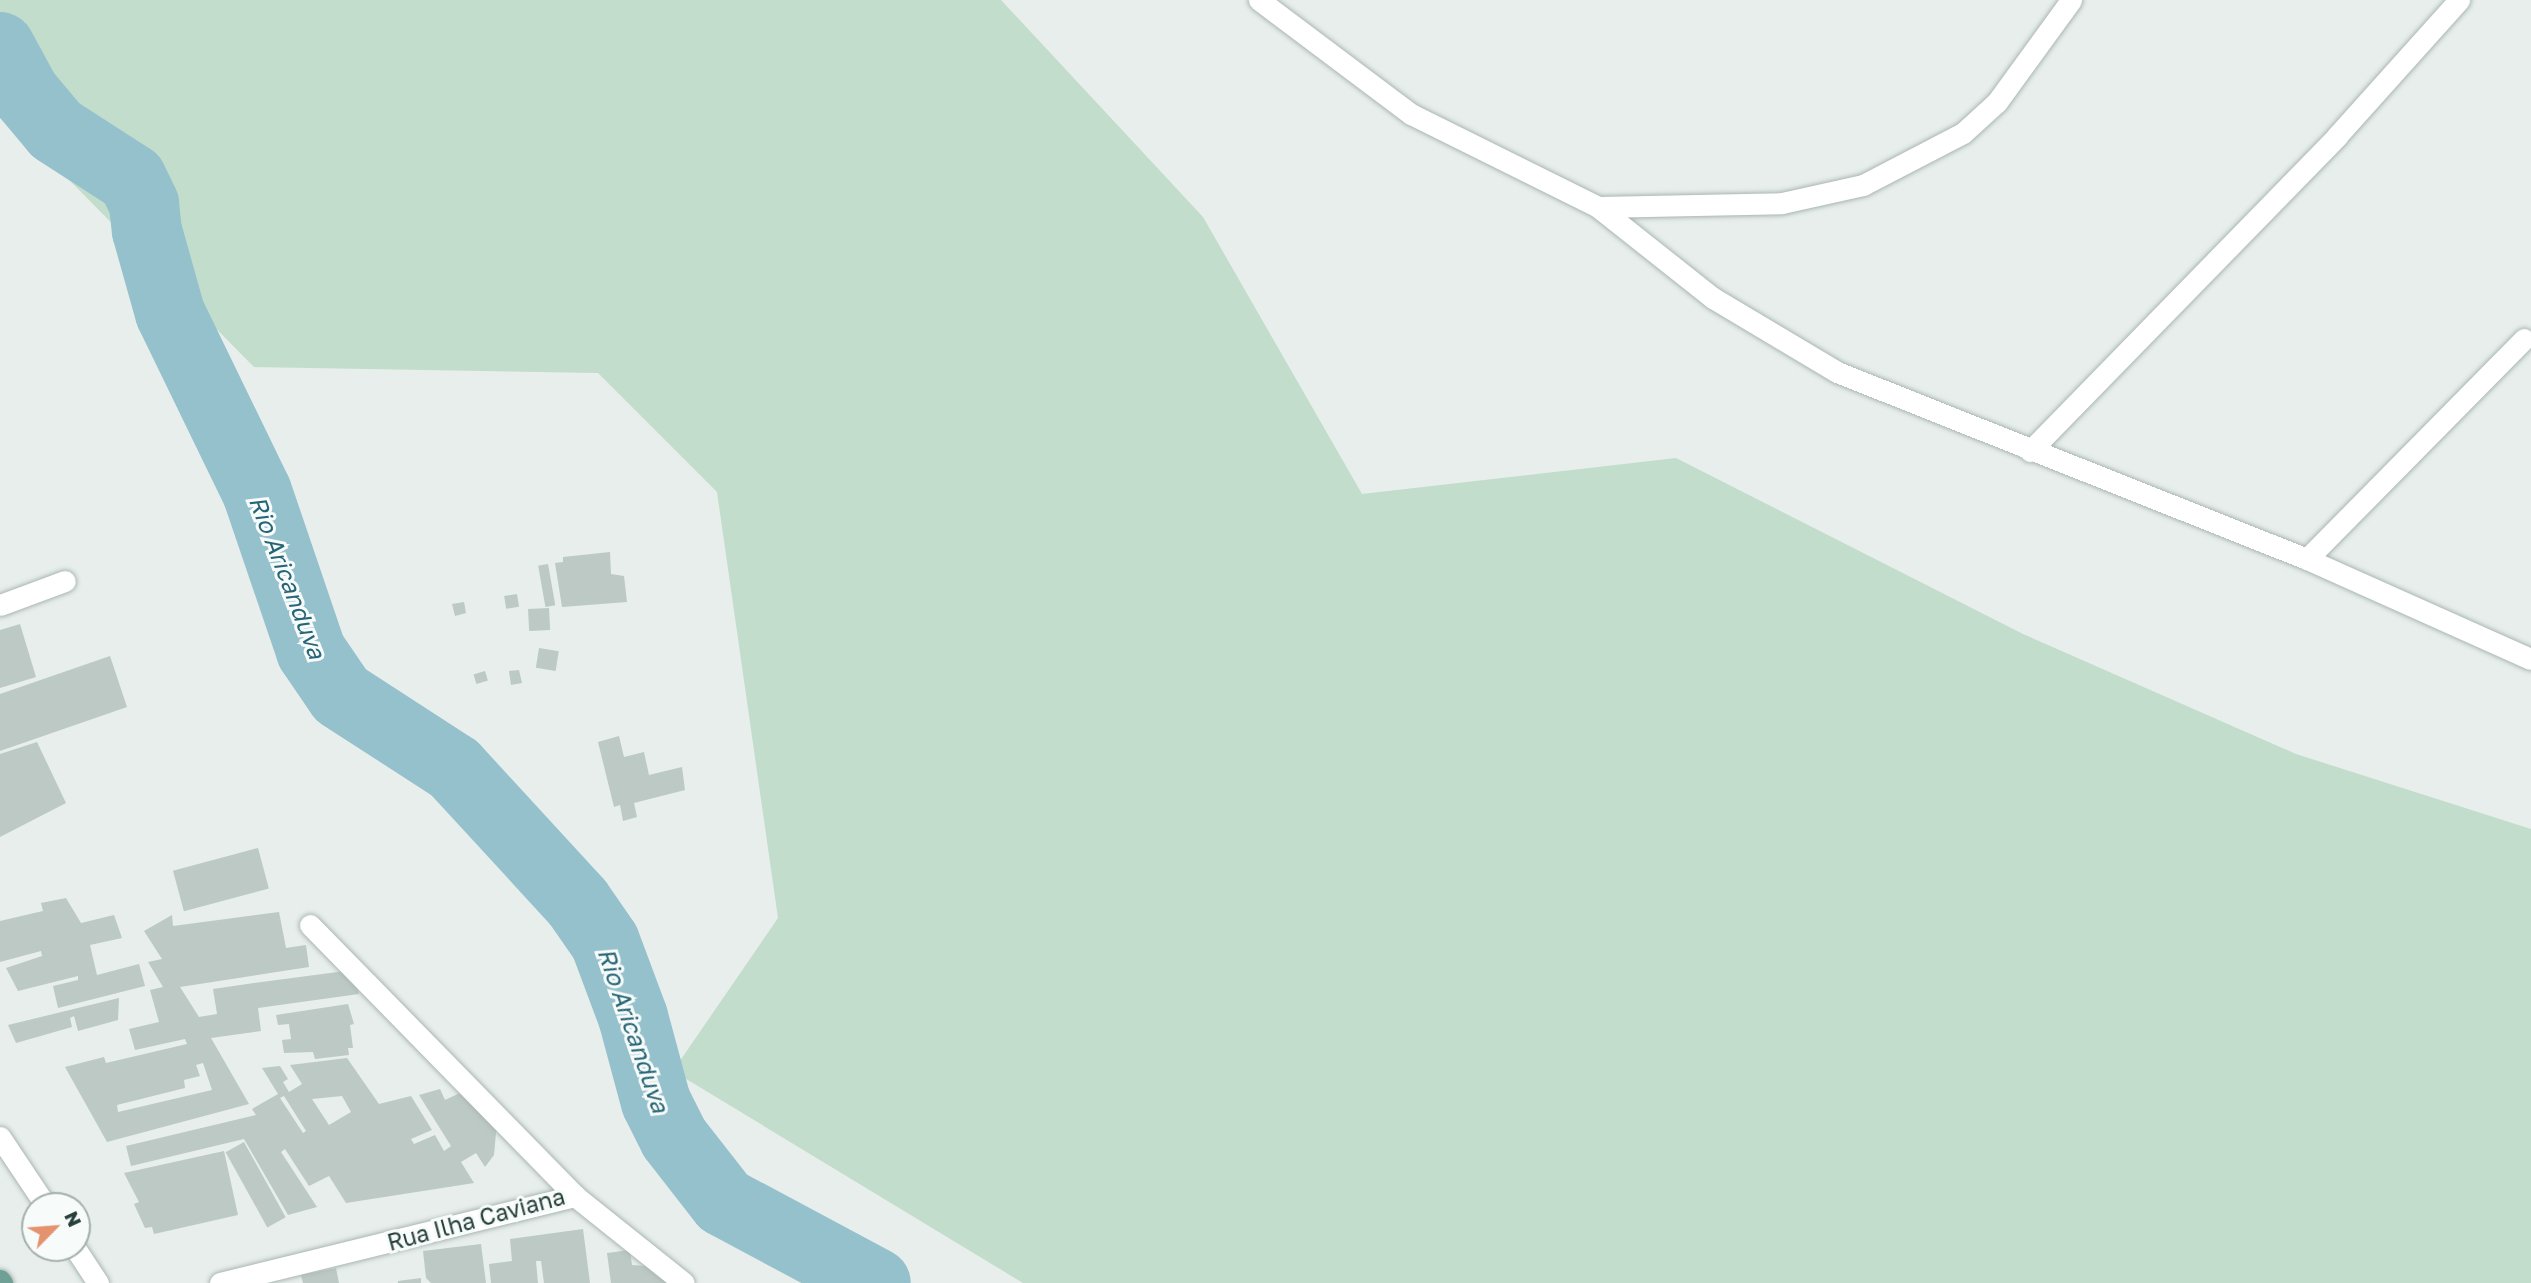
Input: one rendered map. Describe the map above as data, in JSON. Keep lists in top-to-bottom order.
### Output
{
  "streets": {
    "street": ["Rua Ilha Caviana"]
  },
  "water": ["Rio Aricanduva"],
  "north": "top right"
}
